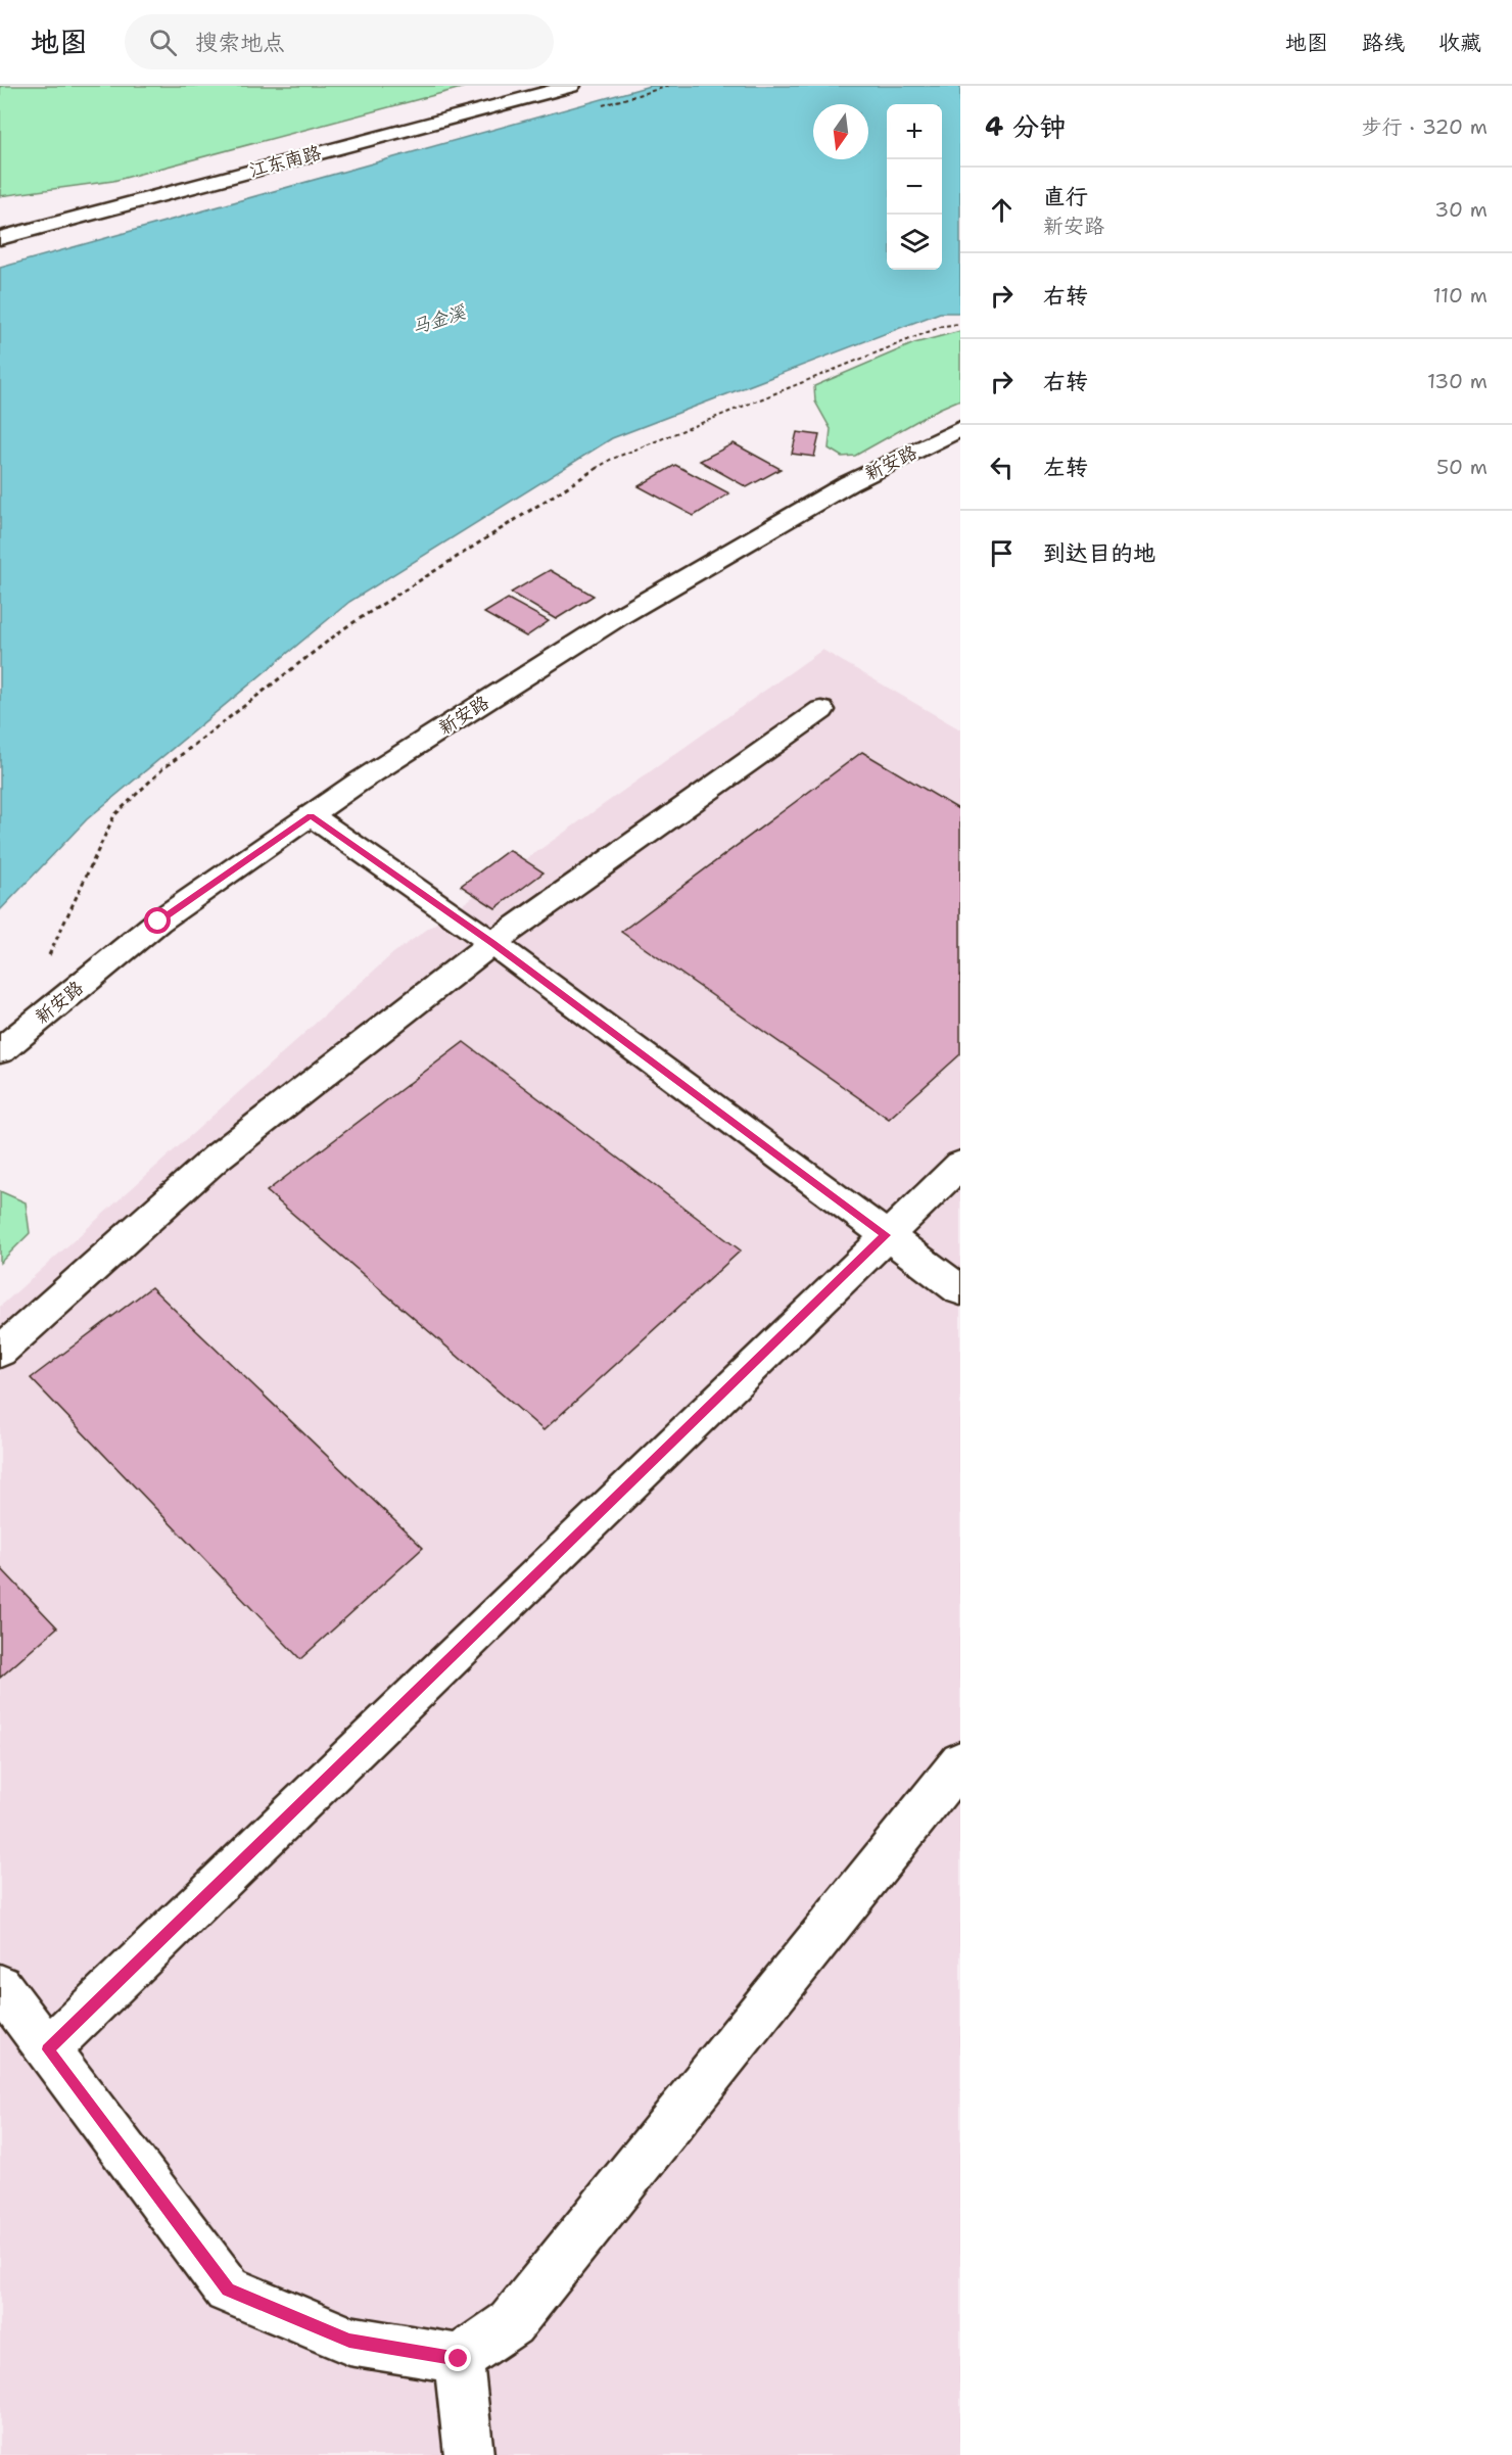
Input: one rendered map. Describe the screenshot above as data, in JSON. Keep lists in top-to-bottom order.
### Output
{
  "streets": {
    "main road": ["江东南路", "新安路"]
  },
  "water": ["马金溪"],
  "north": "bottom",
  "page": {
    "header": "地图",
    "search": "搜索地点",
    "nav": ["地图", "路线", "收藏"],
    "heading": ["4 分钟", "步行 · 320 m"],
    "map_buttons": ["+", "−"],
    "list": [
      ["直行", "新安路", "30 m"],
      ["右转", "110 m"],
      ["右转", "130 m"],
      ["左转", "50 m"],
      "到达目的地"
    ]
  }
}
